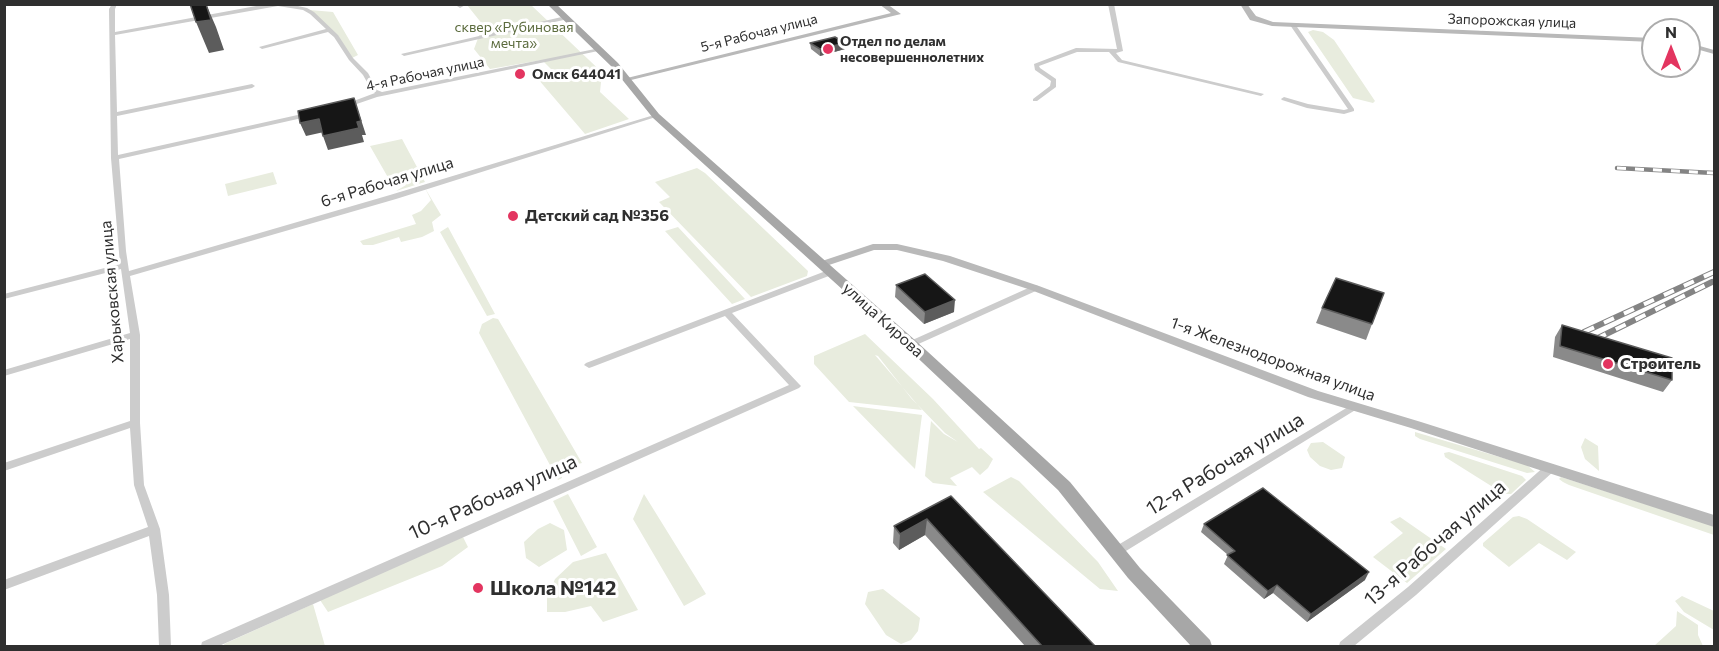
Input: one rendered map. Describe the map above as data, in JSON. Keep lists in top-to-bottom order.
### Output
{
  "streets": {
    "main road": ["улица Кирова"],
    "street": [
      "Запорожская улица",
      "5-я Рабочая улица",
      "4-я Рабочая улица",
      "6-я Рабочая улица",
      "Харьковская улица",
      "1-я Железнодорожная улица",
      "12-я Рабочая улица",
      "10-я Рабочая улица",
      "13-я Рабочая улица"
    ]
  },
  "crossings": [
    ["5-я Рабочая улица", "улица Кирова"],
    ["4-я Рабочая улица", "улица Кирова"],
    ["6-я Рабочая улица", "Харьковская улица"],
    ["6-я Рабочая улица", "улица Кирова"],
    ["улица Кирова", "1-я Железнодорожная улица"],
    ["улица Кирова", "12-я Рабочая улица"],
    ["1-я Железнодорожная улица", "12-я Рабочая улица"],
    ["1-я Железнодорожная улица", "13-я Рабочая улица"]
  ],
  "parks": ["сквер «Рубиновая мечта»"],
  "places": [
    "Отдел по делам несовершеннолетних",
    "Омск 644041",
    "Детский сад №356",
    "Строитель",
    "Школа №142"
  ],
  "north": "top"
}
